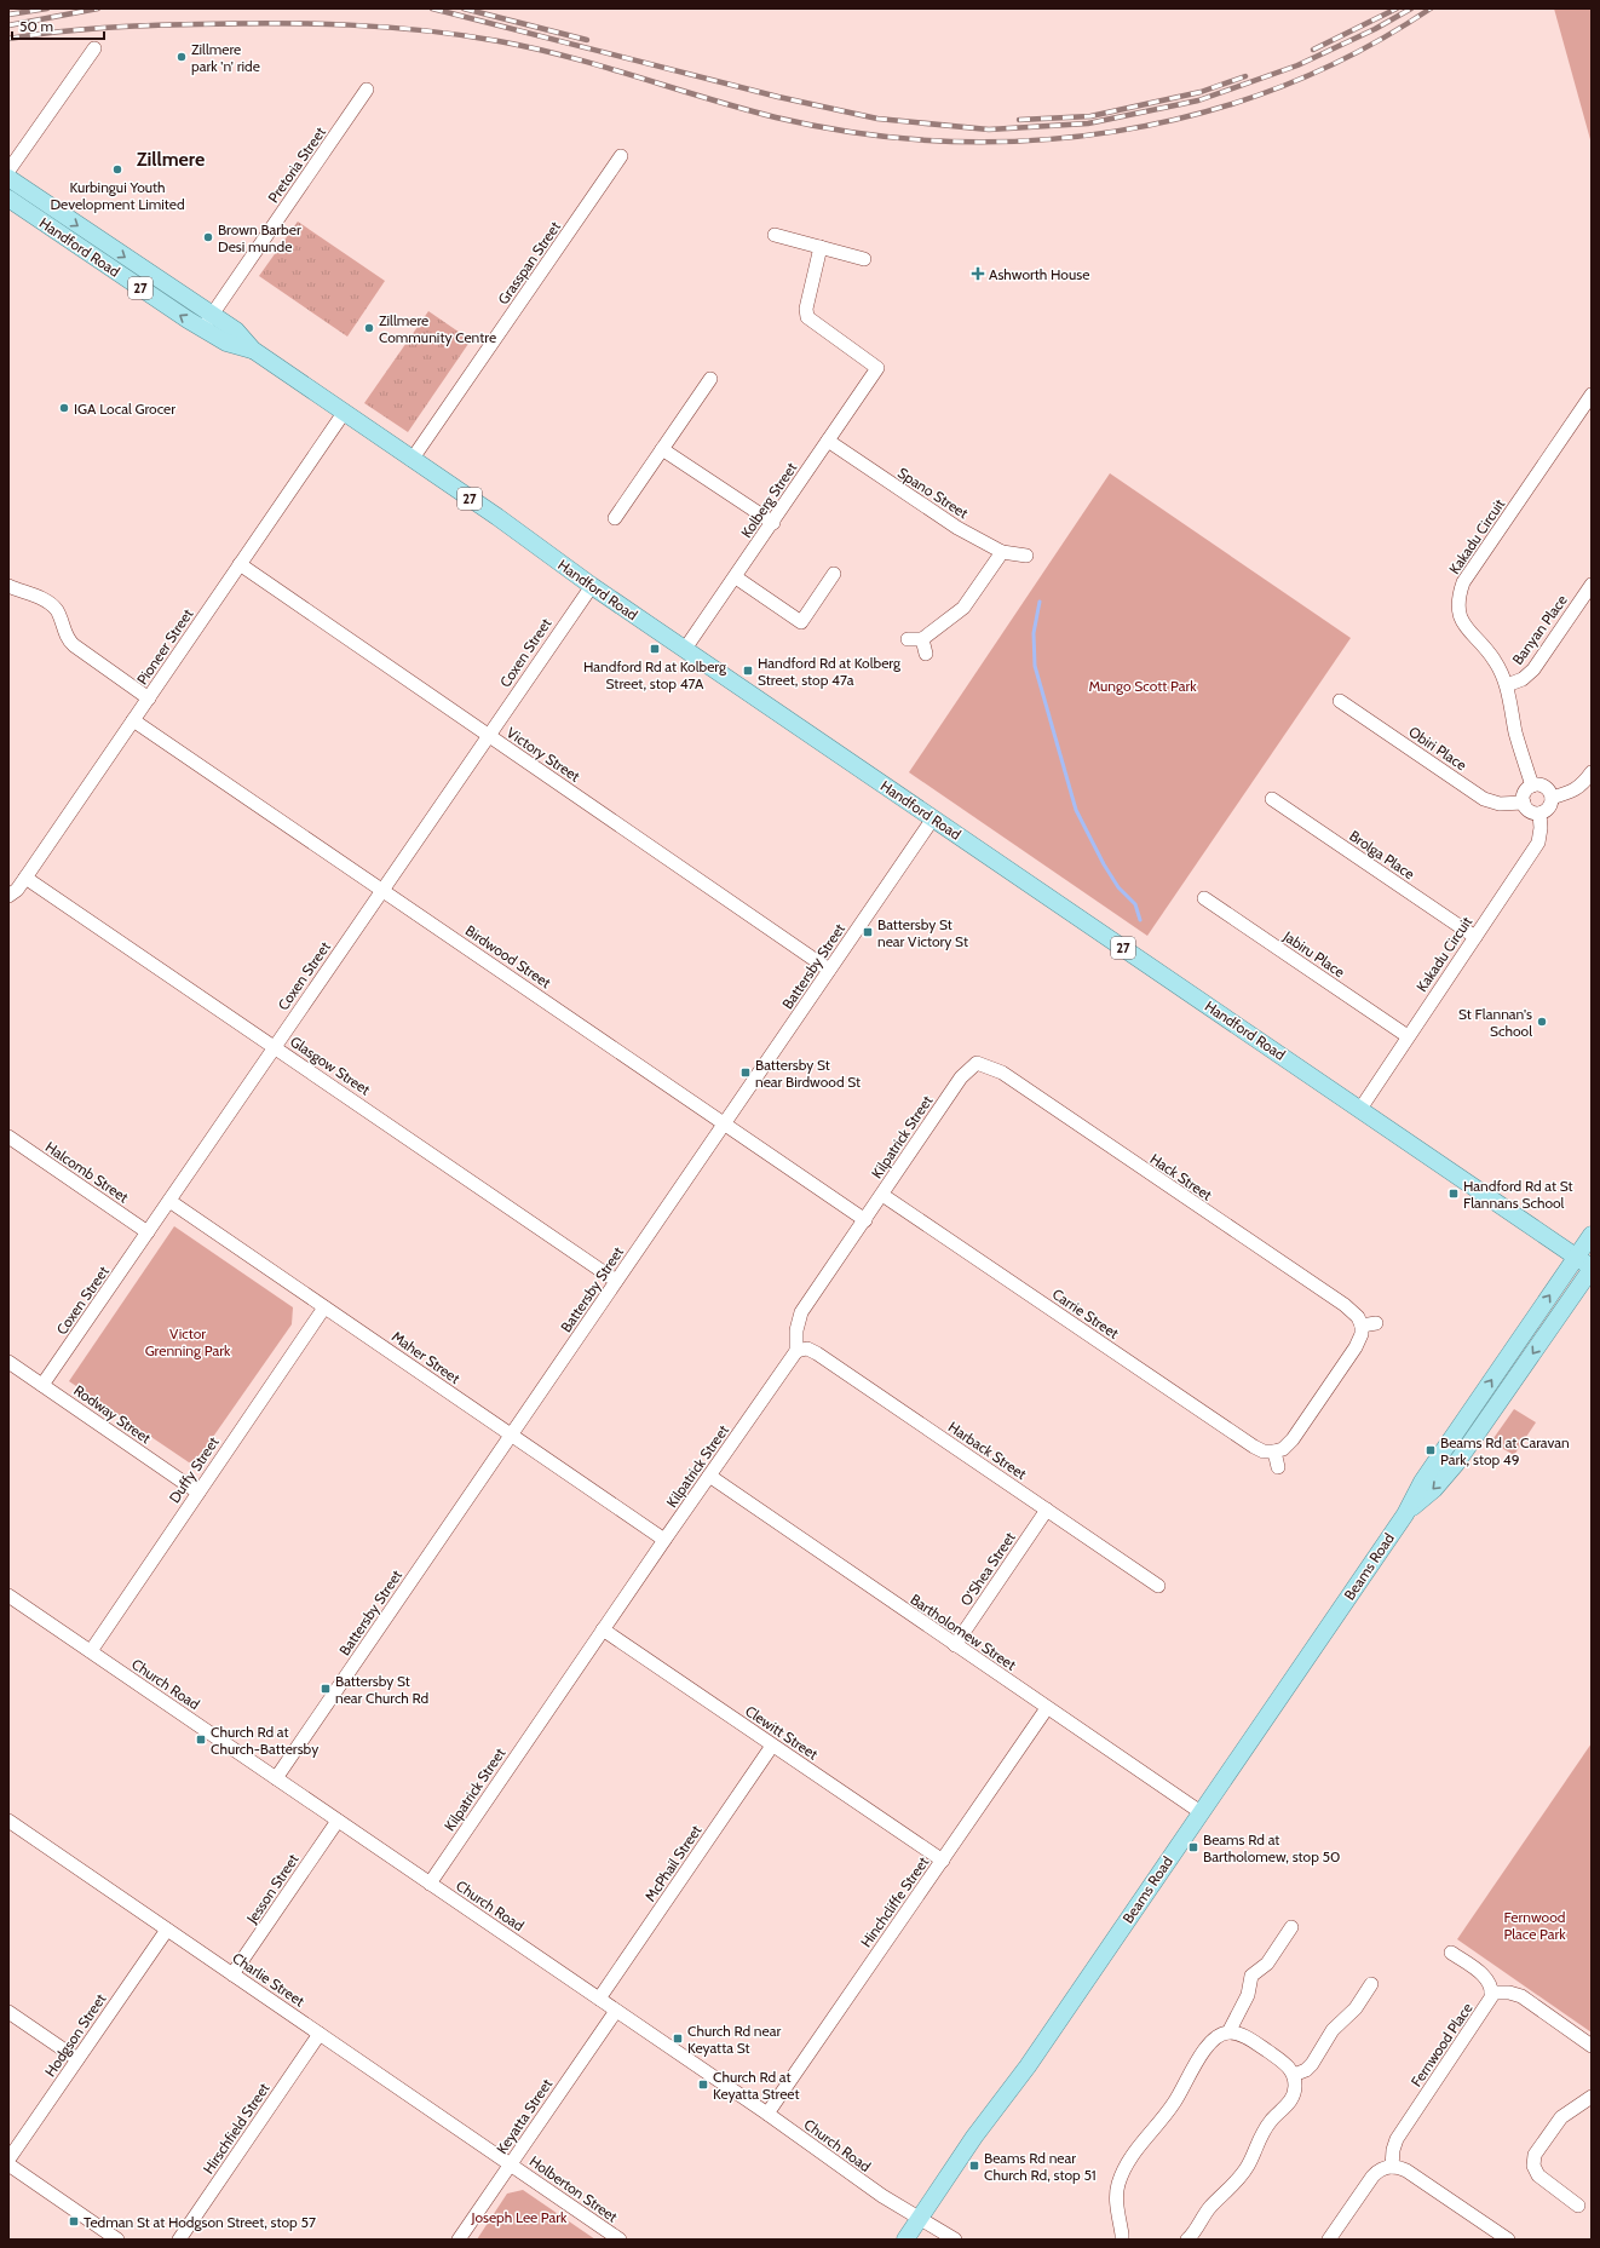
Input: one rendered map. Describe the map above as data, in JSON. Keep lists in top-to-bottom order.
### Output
{
  "streets": {
    "main road": ["Handford Road", "27", "Beams Road"],
    "street": [
      "Pretoria Street",
      "Grasspan Street",
      "Spano Street",
      "Kolberg Street",
      "Kakadu Circuit",
      "Banyan Place",
      "Pioneer Street",
      "Coxen Street",
      "Obiri Place",
      "Victory Street",
      "Brolga Place",
      "Jabiru Place",
      "Birdwood Street",
      "Battersby Street",
      "Glasgow Street",
      "Kilpatrick Street",
      "Halcomb Street",
      "Hack Street",
      "Carrie Street",
      "Maher Street",
      "Rodway Street",
      "Harback Street",
      "Duffy Street",
      "O'Shea Street",
      "Bartholomew Street",
      "Church Road",
      "Clewitt Street",
      "McPhail Street",
      "Jesson Street",
      "Hinchcliffe Street",
      "Charlie Street",
      "Hodgson Street",
      "Fernwood Place",
      "Keyatta Street",
      "Hirschfield Street",
      "Holberton Street"
    ]
  },
  "crossings": [
    ["Pretoria Street", "Handford Road"],
    ["Handford Road", "Grasspan Street"],
    ["Handford Road", "Kolberg Street"],
    ["Handford Road", "Kakadu Circuit"],
    ["Handford Road", "Pioneer Street"],
    ["Handford Road", "Coxen Street"],
    ["Handford Road", "Battersby Street"],
    ["Handford Road", "Beams Road"],
    ["Spano Street", "Kolberg Street"],
    ["Kakadu Circuit", "Banyan Place"],
    ["Kakadu Circuit", "Obiri Place"],
    ["Kakadu Circuit", "Brolga Place"],
    ["Kakadu Circuit", "Jabiru Place"],
    ["Pioneer Street", "Victory Street"],
    ["Pioneer Street", "Birdwood Street"],
    ["Pioneer Street", "Glasgow Street"],
    ["Coxen Street", "Victory Street"],
    ["Coxen Street", "Birdwood Street"],
    ["Coxen Street", "Glasgow Street"],
    ["Coxen Street", "Halcomb Street"],
    ["Coxen Street", "Maher Street"],
    ["Coxen Street", "Rodway Street"],
    ["Victory Street", "Battersby Street"],
    ["Birdwood Street", "Battersby Street"],
    ["Birdwood Street", "Kilpatrick Street"],
    ["Battersby Street", "Glasgow Street"],
    ["Battersby Street", "Maher Street"],
    ["Battersby Street", "Church Road"],
    ["Kilpatrick Street", "Hack Street"],
    ["Kilpatrick Street", "Carrie Street"],
    ["Kilpatrick Street", "Maher Street"],
    ["Kilpatrick Street", "Harback Street"],
    ["Kilpatrick Street", "Bartholomew Street"],
    ["Kilpatrick Street", "Church Road"],
    ["Kilpatrick Street", "Clewitt Street"],
    ["Maher Street", "Duffy Street"],
    ["Rodway Street", "Duffy Street"],
    ["Harback Street", "O'Shea Street"],
    ["Duffy Street", "Church Road"],
    ["Beams Road", "Bartholomew Street"],
    ["Beams Road", "Church Road"],
    ["O'Shea Street", "Bartholomew Street"],
    ["Bartholomew Street", "Hinchcliffe Street"],
    ["Church Road", "McPhail Street"],
    ["Church Road", "Jesson Street"],
    ["Church Road", "Hinchcliffe Street"],
    ["Church Road", "Keyatta Street"],
    ["Clewitt Street", "McPhail Street"],
    ["Clewitt Street", "Hinchcliffe Street"],
    ["Jesson Street", "Charlie Street"],
    ["Charlie Street", "Hodgson Street"],
    ["Charlie Street", "Keyatta Street"],
    ["Charlie Street", "Hirschfield Street"],
    ["Charlie Street", "Holberton Street"],
    ["Keyatta Street", "Holberton Street"]
  ],
  "districts": ["Zillmere"],
  "parks": [
    "Mungo Scott Park",
    "Victor Grenning Park",
    "Fernwood Place Park",
    "Joseph Lee Park"
  ],
  "places": {
    "other": [
      "Zillmere park 'n' ride",
      "Kurbingui Youth Development Limited",
      "Brown Barber Desi munde",
      "Zillmere Community Centre",
      "IGA Local Grocer",
      "St Flannan's School"
    ],
    "health": ["Ashworth House"],
    "transit": [
      "Handford Rd at Kolberg Street, stop 47A",
      "Handford Rd at Kolberg Street, stop 47a",
      "Battersby St near Victory St",
      "Battersby St near Birdwood St",
      "Handford Rd at St Flannans School",
      "Beams Rd at Caravan Park, stop 49",
      "Battersby St near Church Rd",
      "Church Rd at Church-Battersby",
      "Beams Rd at Bartholomew, stop 50",
      "Church Rd near Keyatta St",
      "Church Rd at Keyatta Street",
      "Beams Rd near Church Rd, stop 51",
      "Tedman St at Hodgson Street, stop 57"
    ]
  },
  "scale_bar": "50 m"
}
